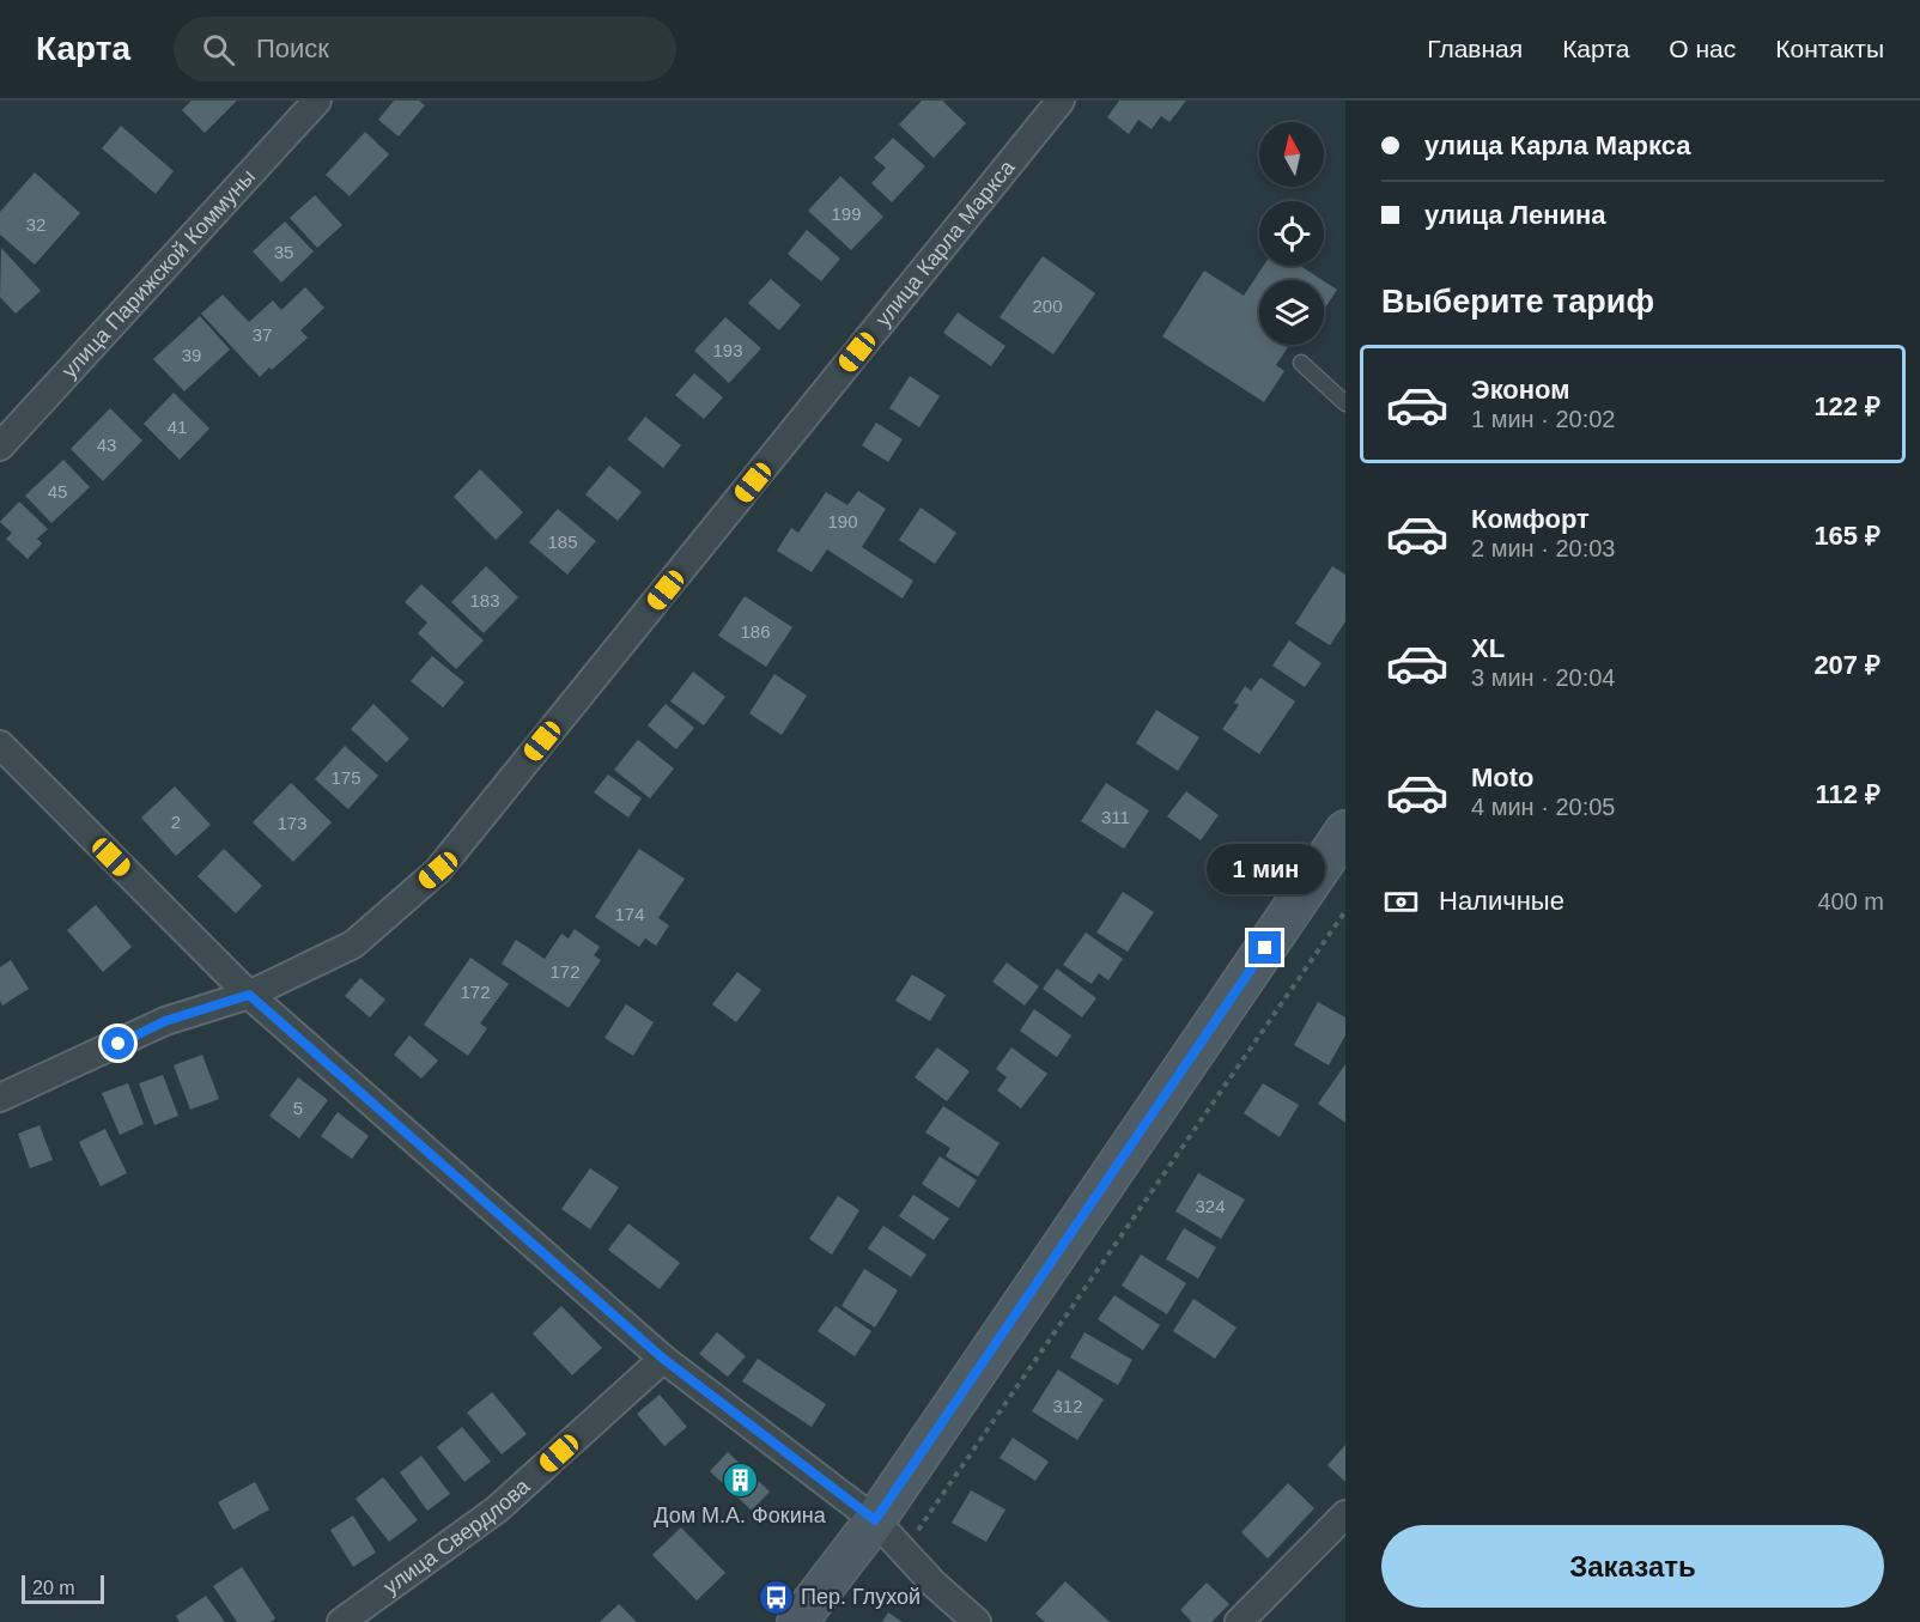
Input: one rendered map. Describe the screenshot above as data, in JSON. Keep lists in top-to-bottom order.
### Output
{
  "streets": {
    "street": ["улица Карла Маркса", "улица Парижской Коммуны", "улица Свердлова"]
  },
  "places": {
    "building": ["Дом М.А. Фокина"],
    "bus stop": ["Пер. Глухой"]
  },
  "house_numbers": [
    "199",
    "32",
    "35",
    "200",
    "37",
    "193",
    "39",
    "41",
    "43",
    "45",
    "190",
    "185",
    "183",
    "186",
    "175",
    "311",
    "2",
    "173",
    "174",
    "172",
    "172",
    "5",
    "324",
    "312"
  ],
  "scale_bar": "20 m",
  "north": "top",
  "page": {
    "header": "Карта",
    "search": "Поиск",
    "nav": [
      "Главная",
      "Карта",
      "О нас",
      "Контакты"
    ],
    "banner": ["улица Карла Маркса", "улица Ленина"],
    "heading": "Выберите тариф",
    "list": [
      {
        "name": "Эконом",
        "note": "1 мин · 20:02",
        "value": "122 ₽"
      },
      {
        "name": "Комфорт",
        "note": "2 мин · 20:03",
        "value": "165 ₽"
      },
      {
        "name": "XL",
        "note": "3 мин · 20:04",
        "value": "207 ₽"
      },
      {
        "name": "Moto",
        "note": "4 мин · 20:05",
        "value": "112 ₽"
      }
    ],
    "bubble": "1 мин",
    "pay": ["Наличные", "400 m"],
    "buttons": "Заказать",
    "scale": "20 m"
  }
}
